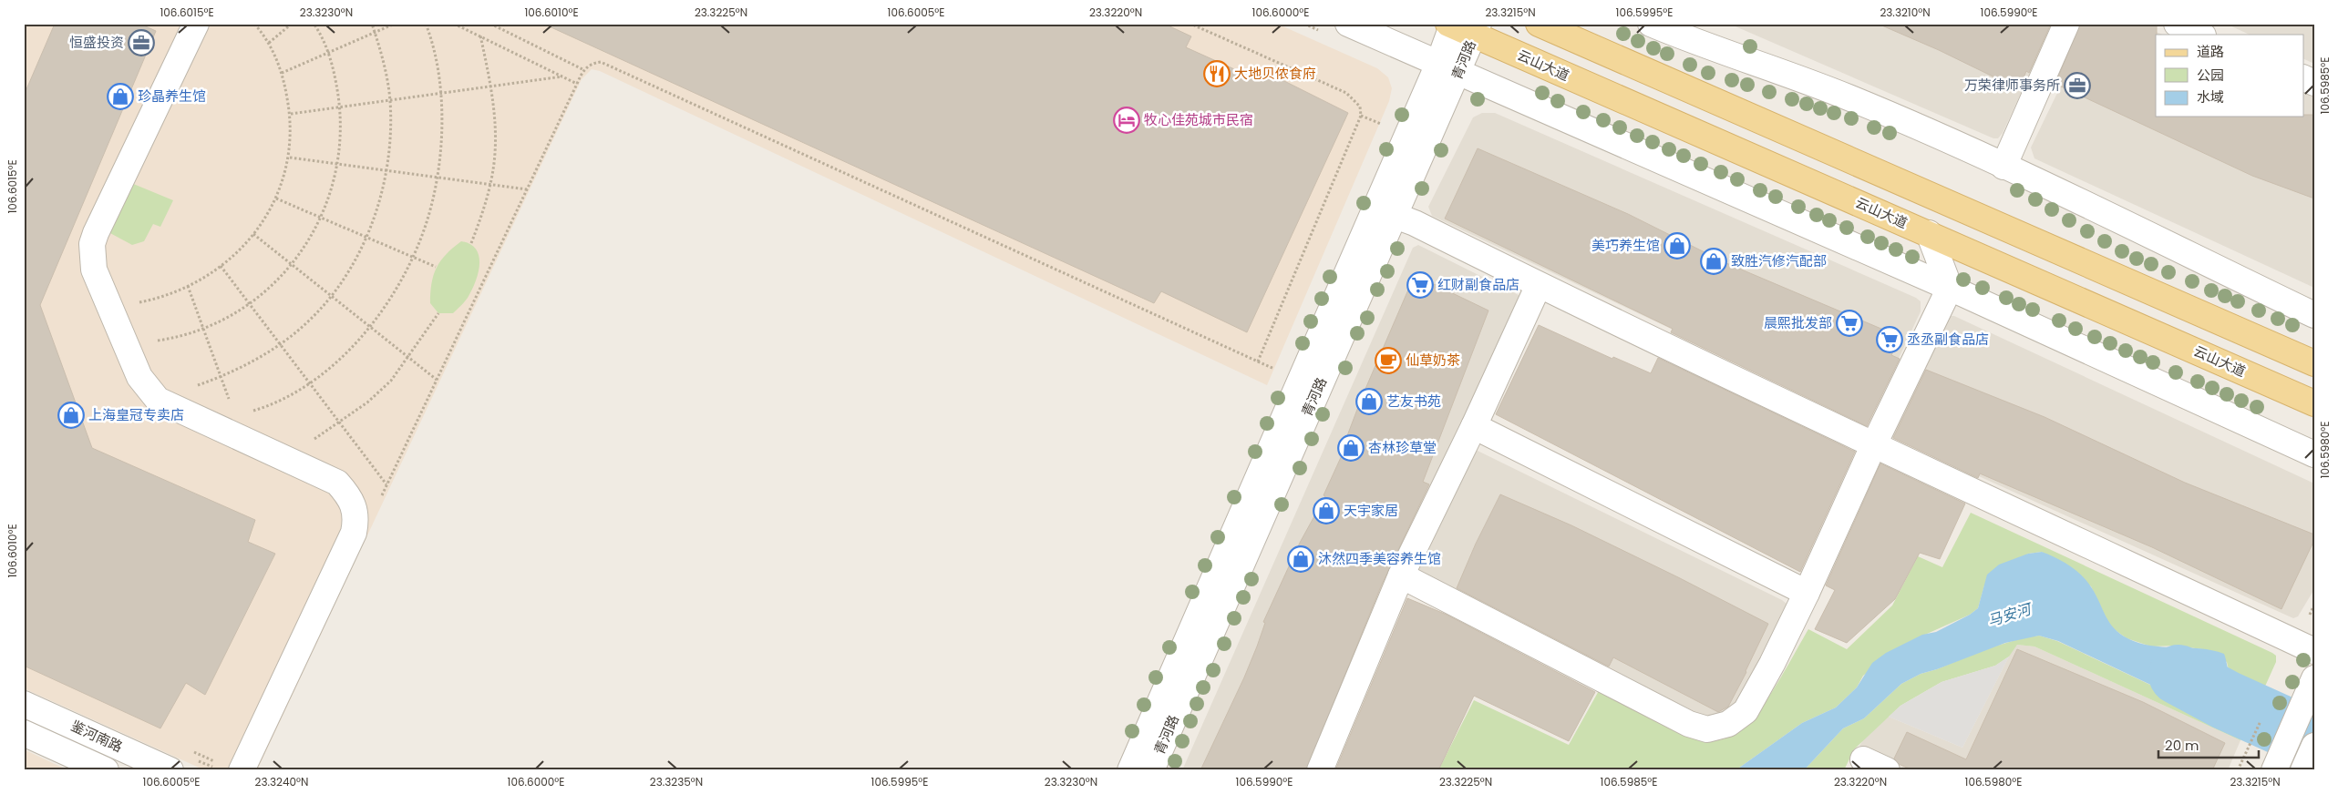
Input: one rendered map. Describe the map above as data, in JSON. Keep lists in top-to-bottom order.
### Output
{
  "streets": {
    "main road": ["云山大道"],
    "street": ["青河路", "鉴河南路"]
  },
  "crossings": [
    ["青河路", "云山大道"]
  ],
  "water": ["马安河"],
  "places": {
    "office": ["恒盛投资", "万荣律师事务所"],
    "restaurant": ["大地贝侬食府"],
    "shop": [
      "珍晶养生馆",
      "美巧养生馆",
      "致胜汽修汽配部",
      "艺友书苑",
      "上海皇冠专卖店",
      "杏林珍草堂",
      "天宇家居",
      "沐然四季美容养生馆"
    ],
    "hotel": ["牧心佳苑城市民宿"],
    "supermarket": ["红财副食品店", "晨熙批发部", "丞丞副食品店"],
    "cafe": ["仙草奶茶"]
  },
  "legend": ["道路", "公园", "水域"],
  "scale_bar": "20 m",
  "coordinates": [
    "106.6015°E",
    "23.3230°N",
    "106.6010°E",
    "23.3225°N",
    "106.6005°E",
    "23.3220°N",
    "106.6000°E",
    "23.3215°N",
    "106.5995°E",
    "23.3210°N",
    "106.5990°E",
    "106.5985°E",
    "106.5980°E",
    "23.3240°N",
    "23.3235°N"
  ]
}
